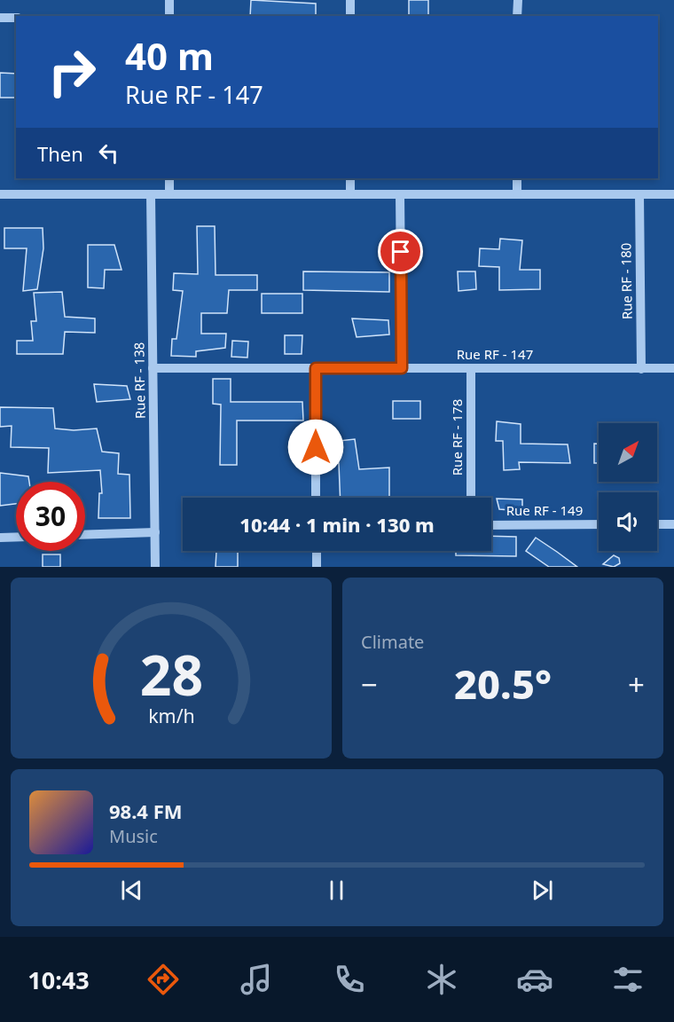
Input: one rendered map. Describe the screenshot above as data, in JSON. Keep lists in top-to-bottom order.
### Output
{
  "streets": {
    "street": [
      "Rue RF - 180",
      "Rue RF - 147",
      "Rue RF - 138",
      "Rue RF - 178",
      "Rue RF - 149"
    ]
  },
  "crossings": [
    ["Rue RF - 180", "Rue RF - 147"],
    ["Rue RF - 147", "Rue RF - 138"],
    ["Rue RF - 147", "Rue RF - 178"]
  ],
  "north": "top right",
  "page": {
    "turn": ["40 m", "Rue RF - 147"],
    "then": "Then",
    "limit": "30",
    "trip": "10:44 · 1 min · 130 m",
    "tile": "Climate",
    "heat": ["−", "20.5°", "+"],
    "song": ["98.4 FM", "Music"],
    "tabs": "10:43",
    "gauge": ["28", "km/h"]
  }
}
